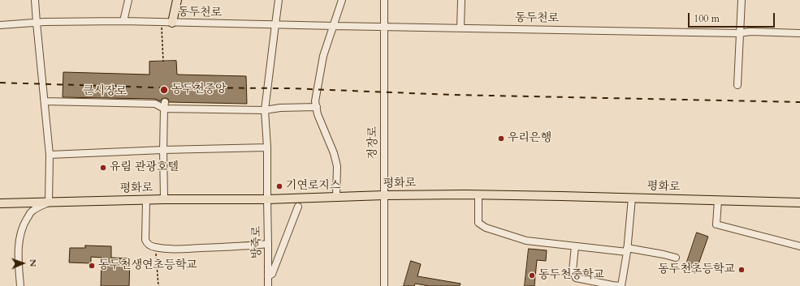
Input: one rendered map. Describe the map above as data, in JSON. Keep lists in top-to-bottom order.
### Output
{
  "streets": {
    "main road": ["평화로"],
    "street": [
      "동두천로",
      "큰시장로",
      "정장로",
      "방죽로"
    ]
  },
  "crossings": [
    ["동두천로", "정장로"],
    ["큰시장로", "방죽로"],
    ["정장로", "평화로"],
    ["평화로", "방죽로"]
  ],
  "places": [
    "동두천중앙",
    "우리은행",
    "유림 관광호텔",
    "기연로지스",
    "동두천생연초등학교",
    "동두천초등학교",
    "동두천중학교"
  ],
  "scale_bar": "100 m",
  "north": "right"
}
